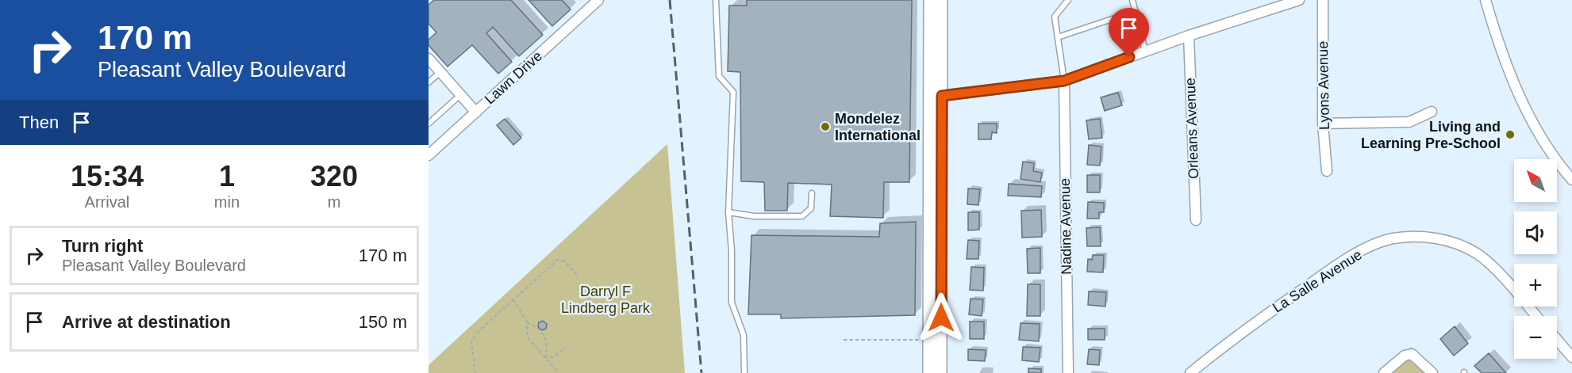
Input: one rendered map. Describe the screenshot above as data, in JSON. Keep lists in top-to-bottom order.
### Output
{
  "streets": {
    "street": [
      "Lawn Drive",
      "Lyons Avenue",
      "Orleans Avenue",
      "Nadine Avenue",
      "La Salle Avenue"
    ]
  },
  "parks": ["Darryl F Lindberg Park"],
  "places": ["Mondelez International", "Living and Learning Pre-School"],
  "north": "top left",
  "page": {
    "turn": ["170 m", "Pleasant Valley Boulevard"],
    "then": "Then",
    "eta": [
      "15:34",
      "Arrival",
      "1",
      "min",
      "320",
      "m"
    ],
    "map_buttons": ["+", "−"],
    "list": [
      {
        "name": "Turn right",
        "note": "Pleasant Valley Boulevard",
        "value": "170 m"
      },
      {
        "name": "Arrive at destination",
        "value": "150 m"
      }
    ]
  }
}
